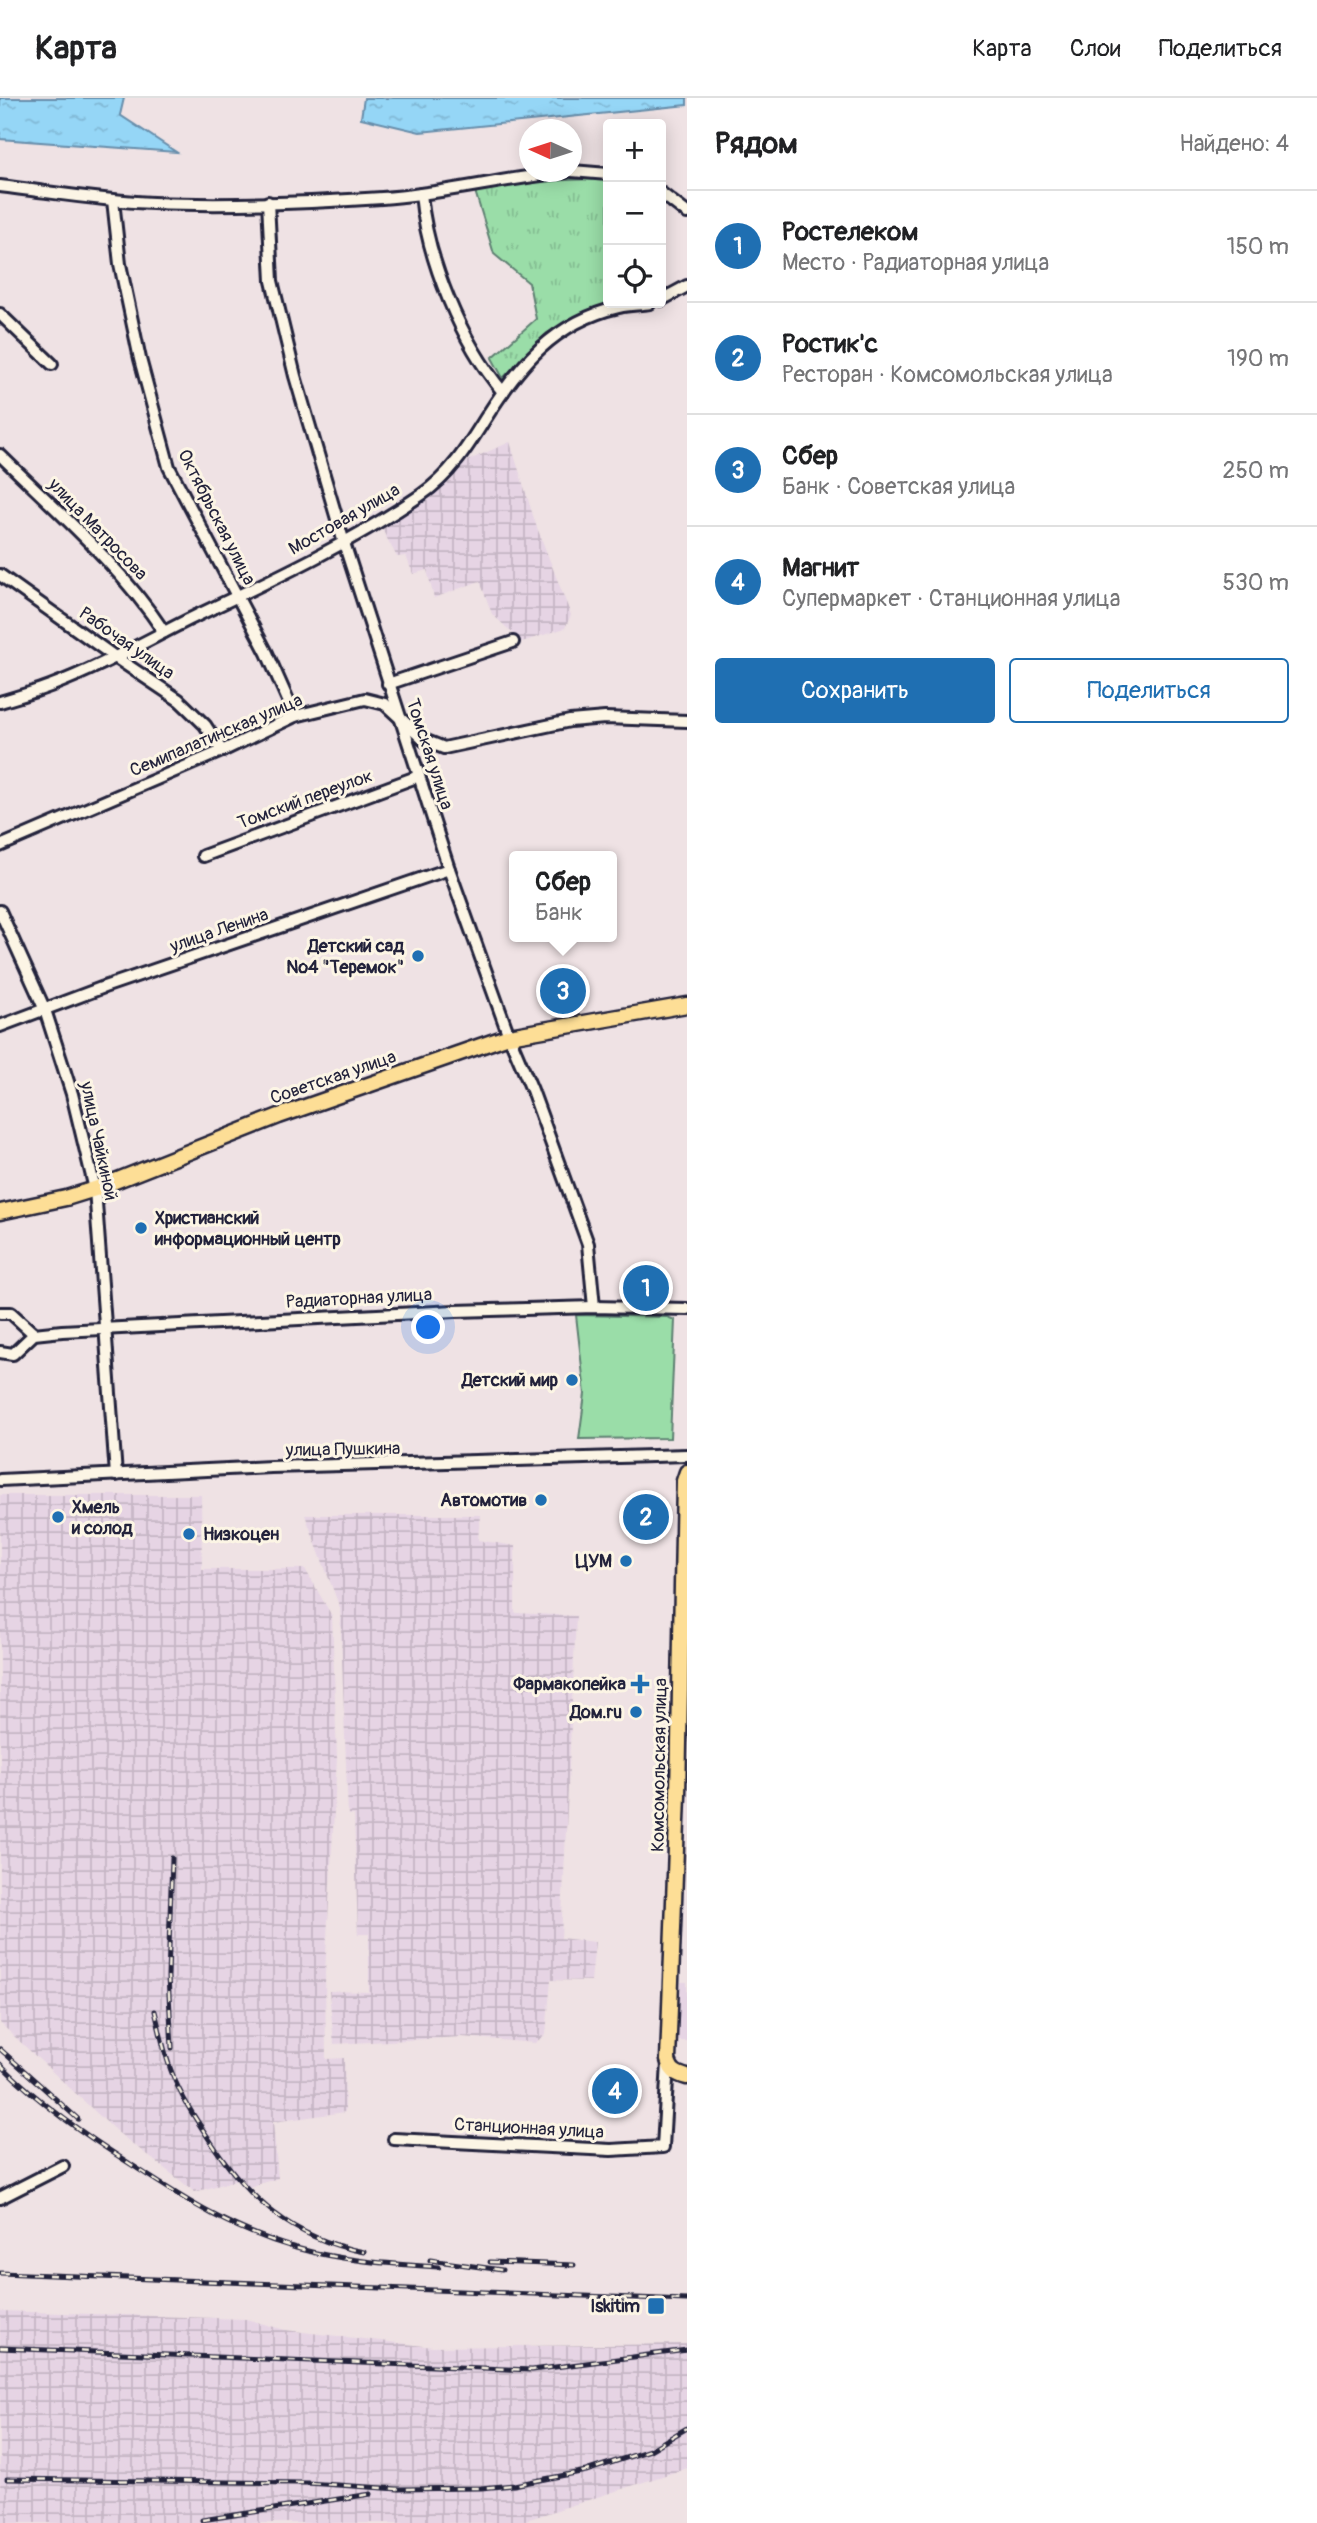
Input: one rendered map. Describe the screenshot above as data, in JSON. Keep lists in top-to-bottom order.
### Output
{
  "streets": {
    "main road": ["Советская улица", "Комсомольская улица"],
    "street": [
      "Октябрьская улица",
      "Мостовая улица",
      "улица Матросова",
      "Рабочая улица",
      "Семипалатинская улица",
      "Томская улица",
      "Томский переулок",
      "улица Ленина",
      "улица Чайкиной",
      "Радиаторная улица",
      "улица Пушкина",
      "Станционная улица"
    ]
  },
  "crossings": [
    ["Октябрьская улица", "Мостовая улица"],
    ["Октябрьская улица", "Семипалатинская улица"],
    ["Мостовая улица", "улица Матросова"],
    ["Мостовая улица", "Рабочая улица"],
    ["Мостовая улица", "Томская улица"],
    ["Рабочая улица", "Семипалатинская улица"],
    ["Семипалатинская улица", "Томская улица"],
    ["Томская улица", "Томский переулок"],
    ["Томская улица", "улица Ленина"],
    ["Томская улица", "Советская улица"],
    ["Томская улица", "Радиаторная улица"],
    ["улица Ленина", "улица Чайкиной"],
    ["Советская улица", "улица Чайкиной"],
    ["улица Чайкиной", "Радиаторная улица"],
    ["улица Чайкиной", "улица Пушкина"],
    ["Комсомольская улица", "Станционная улица"]
  ],
  "places": {
    "other": [
      "Детский сад №4 \"Теремок\"",
      "Христианский информационный центр",
      "Детский мир",
      "Автомотив",
      "Хмель и солод",
      "Низкоцен",
      "ЦУМ",
      "Дом.ru"
    ],
    "health": ["Фармакопейка"],
    "transit": ["Iskitim"]
  },
  "north": "left",
  "page": {
    "header": "Карта",
    "nav": ["Карта", "Слои", "Поделиться"],
    "heading": ["Рядом", "Найдено: 4"],
    "map_buttons": ["+", "−"],
    "list": [
      {
        "mark": "1",
        "name": "Ростелеком",
        "note": "Место · Радиаторная улица",
        "value": "150 m"
      },
      {
        "mark": "2",
        "name": "Ростик'с",
        "note": "Ресторан · Комсомольская улица",
        "value": "190 m"
      },
      {
        "mark": "3",
        "name": "Сбер",
        "note": "Банк · Советская улица",
        "value": "250 m"
      },
      {
        "mark": "4",
        "name": "Магнит",
        "note": "Супермаркет · Станционная улица",
        "value": "530 m"
      }
    ],
    "buttons": ["Сохранить", "Поделиться"],
    "popup": ["Сбер", "Банк"],
    "pins": [
      "3",
      "1",
      "2",
      "4"
    ]
  }
}
